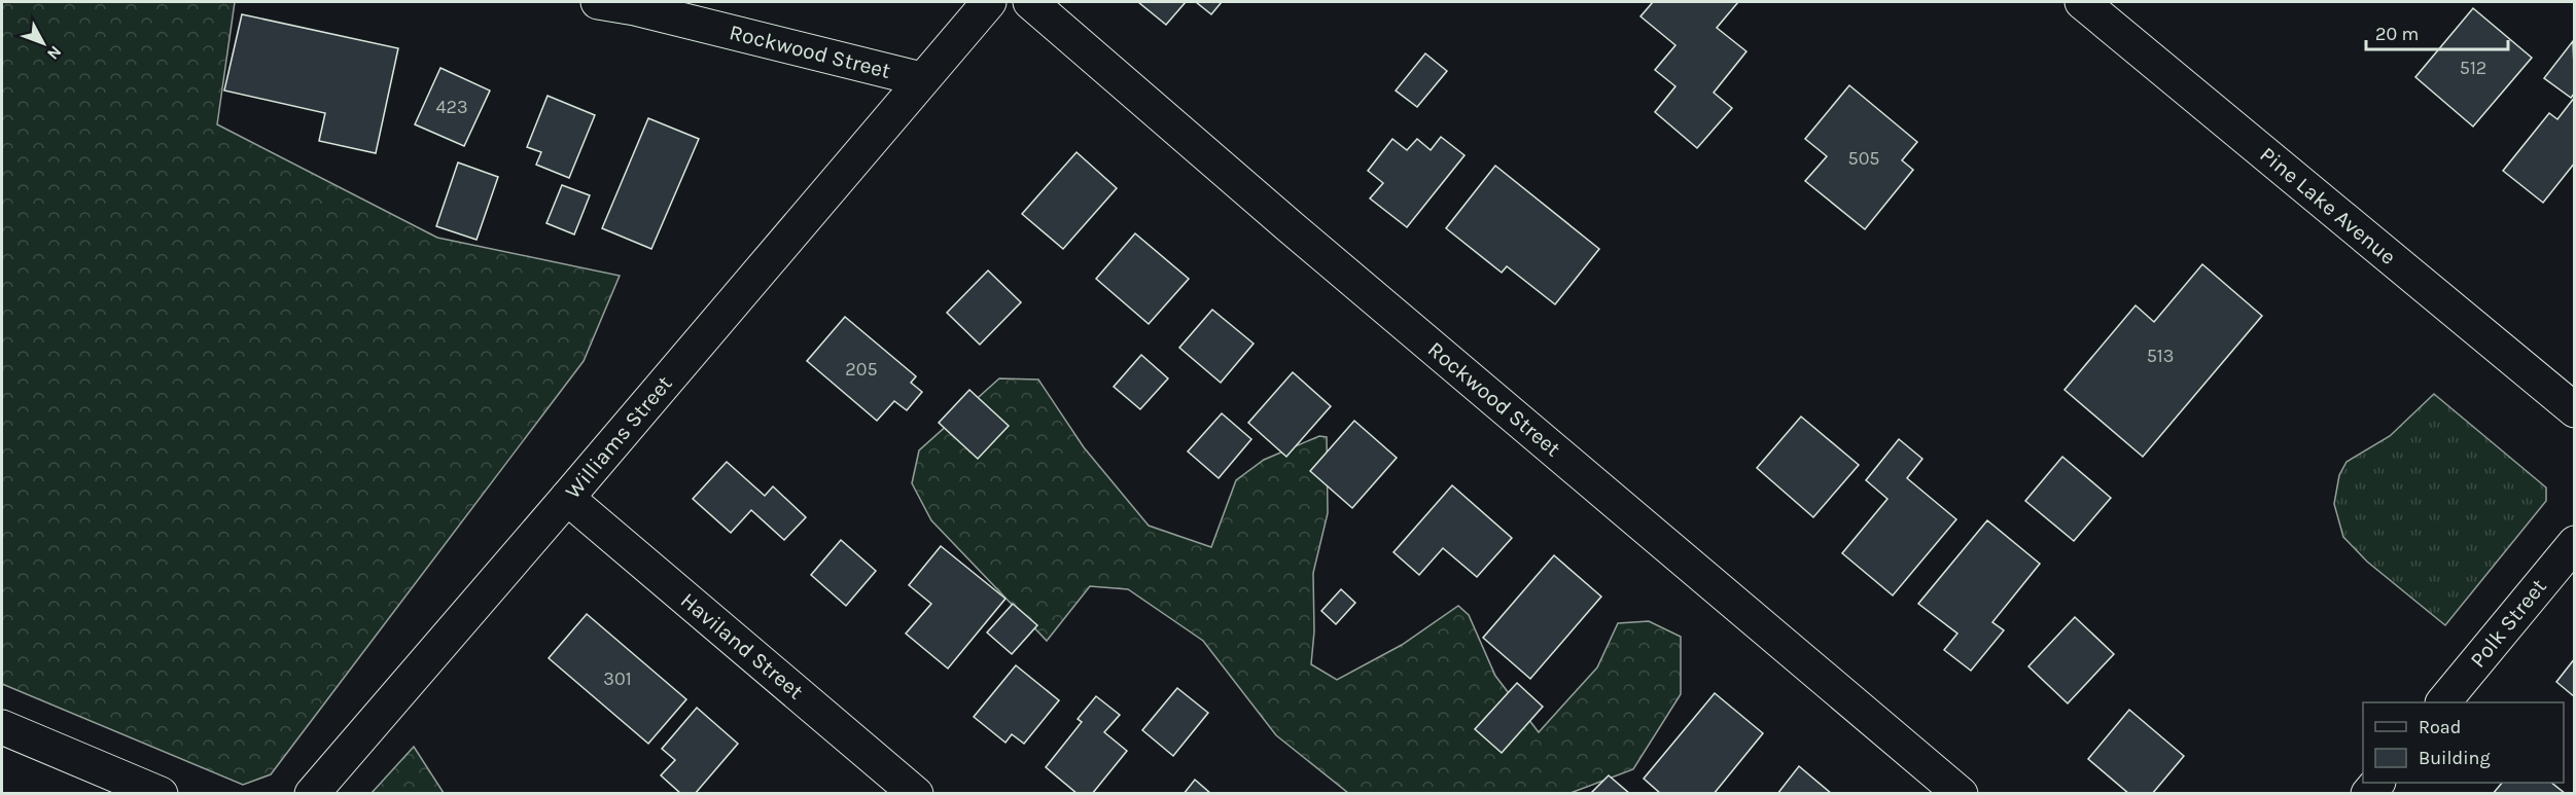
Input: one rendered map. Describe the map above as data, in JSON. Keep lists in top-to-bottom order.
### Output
{
  "streets": {
    "street": [
      "Rockwood Street",
      "Pine Lake Avenue",
      "Williams Street",
      "Polk Street",
      "Haviland Street"
    ]
  },
  "crossings": [
    ["Rockwood Street", "Williams Street"],
    ["Williams Street", "Haviland Street"]
  ],
  "house_numbers": [
    "512",
    "423",
    "505",
    "513",
    "205",
    "301"
  ],
  "legend": ["Road", "Building"],
  "scale_bar": "20 m",
  "north": "bottom right"
}
